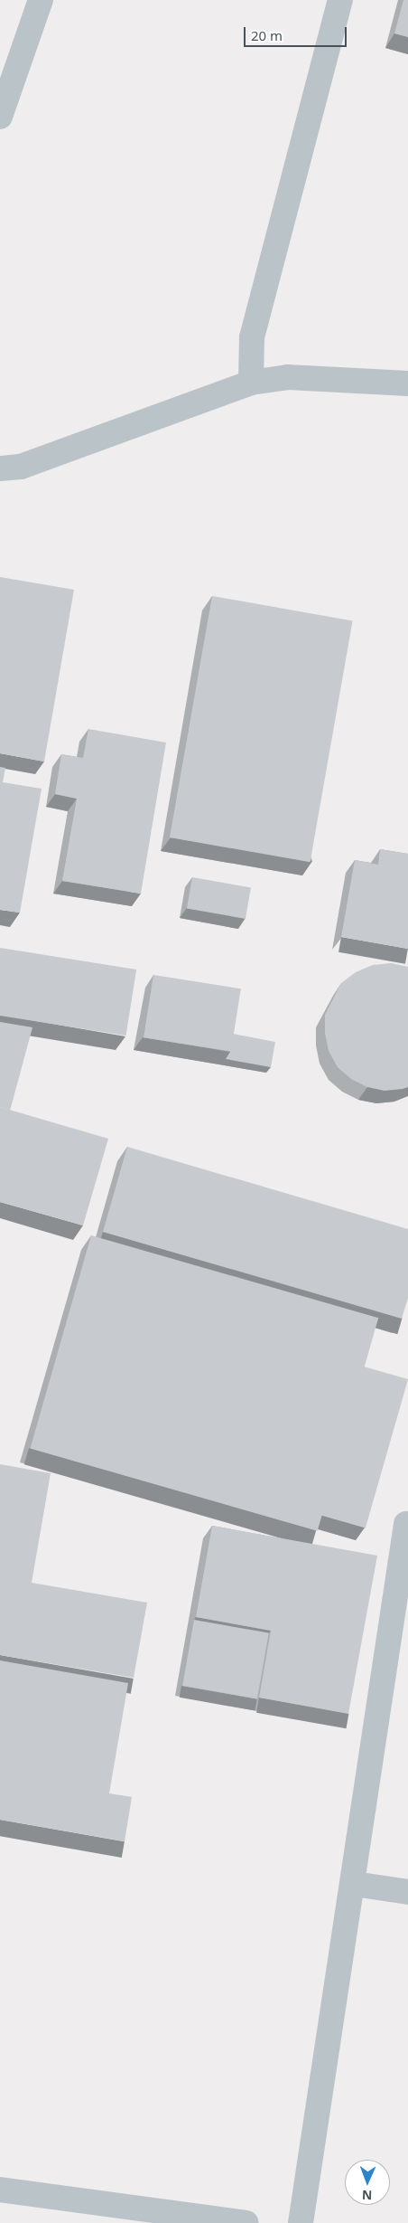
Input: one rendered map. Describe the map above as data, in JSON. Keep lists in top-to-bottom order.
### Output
{
  "scale_bar": "20 m",
  "north": "bottom"
}
